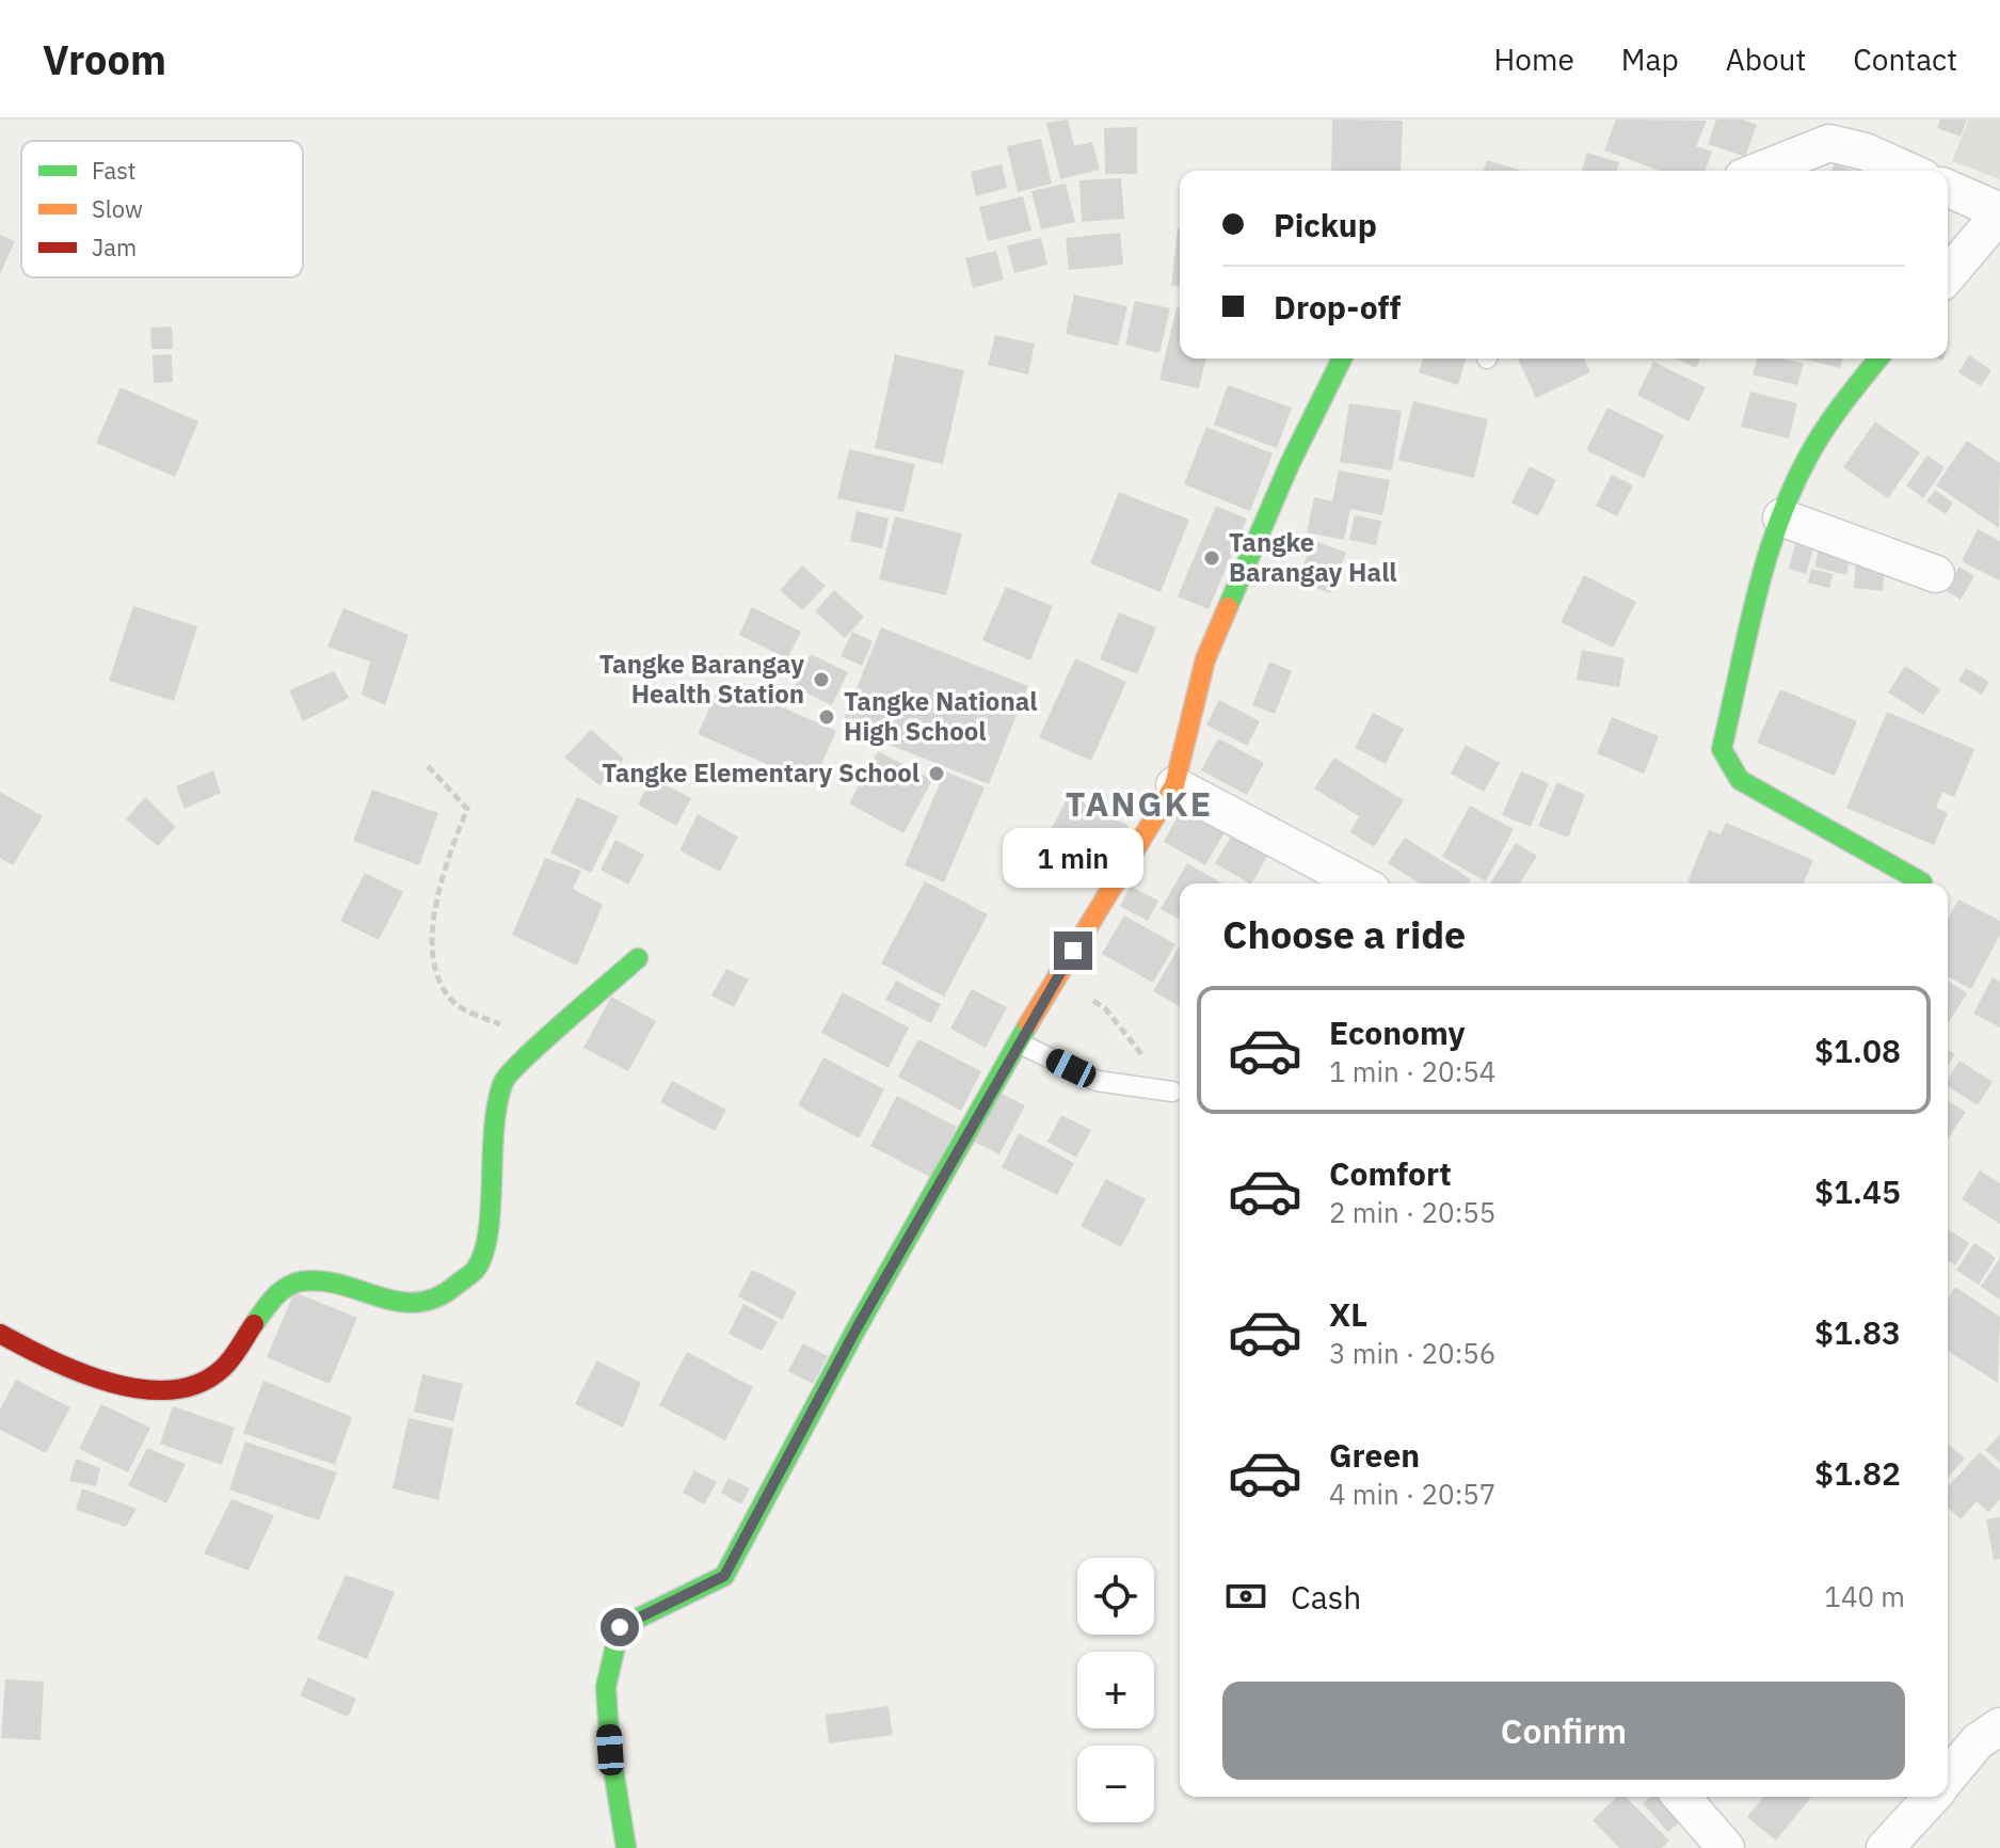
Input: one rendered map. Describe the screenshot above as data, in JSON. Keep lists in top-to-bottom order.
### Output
{
  "districts": ["TANGKE"],
  "places": [
    "Tangke Barangay Hall",
    "Tangke Barangay Health Station",
    "Tangke National High School",
    "Tangke Elementary School"
  ],
  "legend": ["Fast", "Slow", "Jam"],
  "page": {
    "header": "Vroom",
    "nav": [
      "Home",
      "Map",
      "About",
      "Contact"
    ],
    "banner": ["Pickup", "Drop-off"],
    "bubble": "1 min",
    "heading": "Choose a ride",
    "list": [
      {
        "name": "Economy",
        "note": "1 min · 20:54",
        "value": "$1.08"
      },
      {
        "name": "Comfort",
        "note": "2 min · 20:55",
        "value": "$1.45"
      },
      {
        "name": "XL",
        "note": "3 min · 20:56",
        "value": "$1.83"
      },
      {
        "name": "Green",
        "note": "4 min · 20:57",
        "value": "$1.82"
      }
    ],
    "pay": ["Cash", "140 m"],
    "map_buttons": ["+", "−"],
    "buttons": "Confirm"
  }
}
